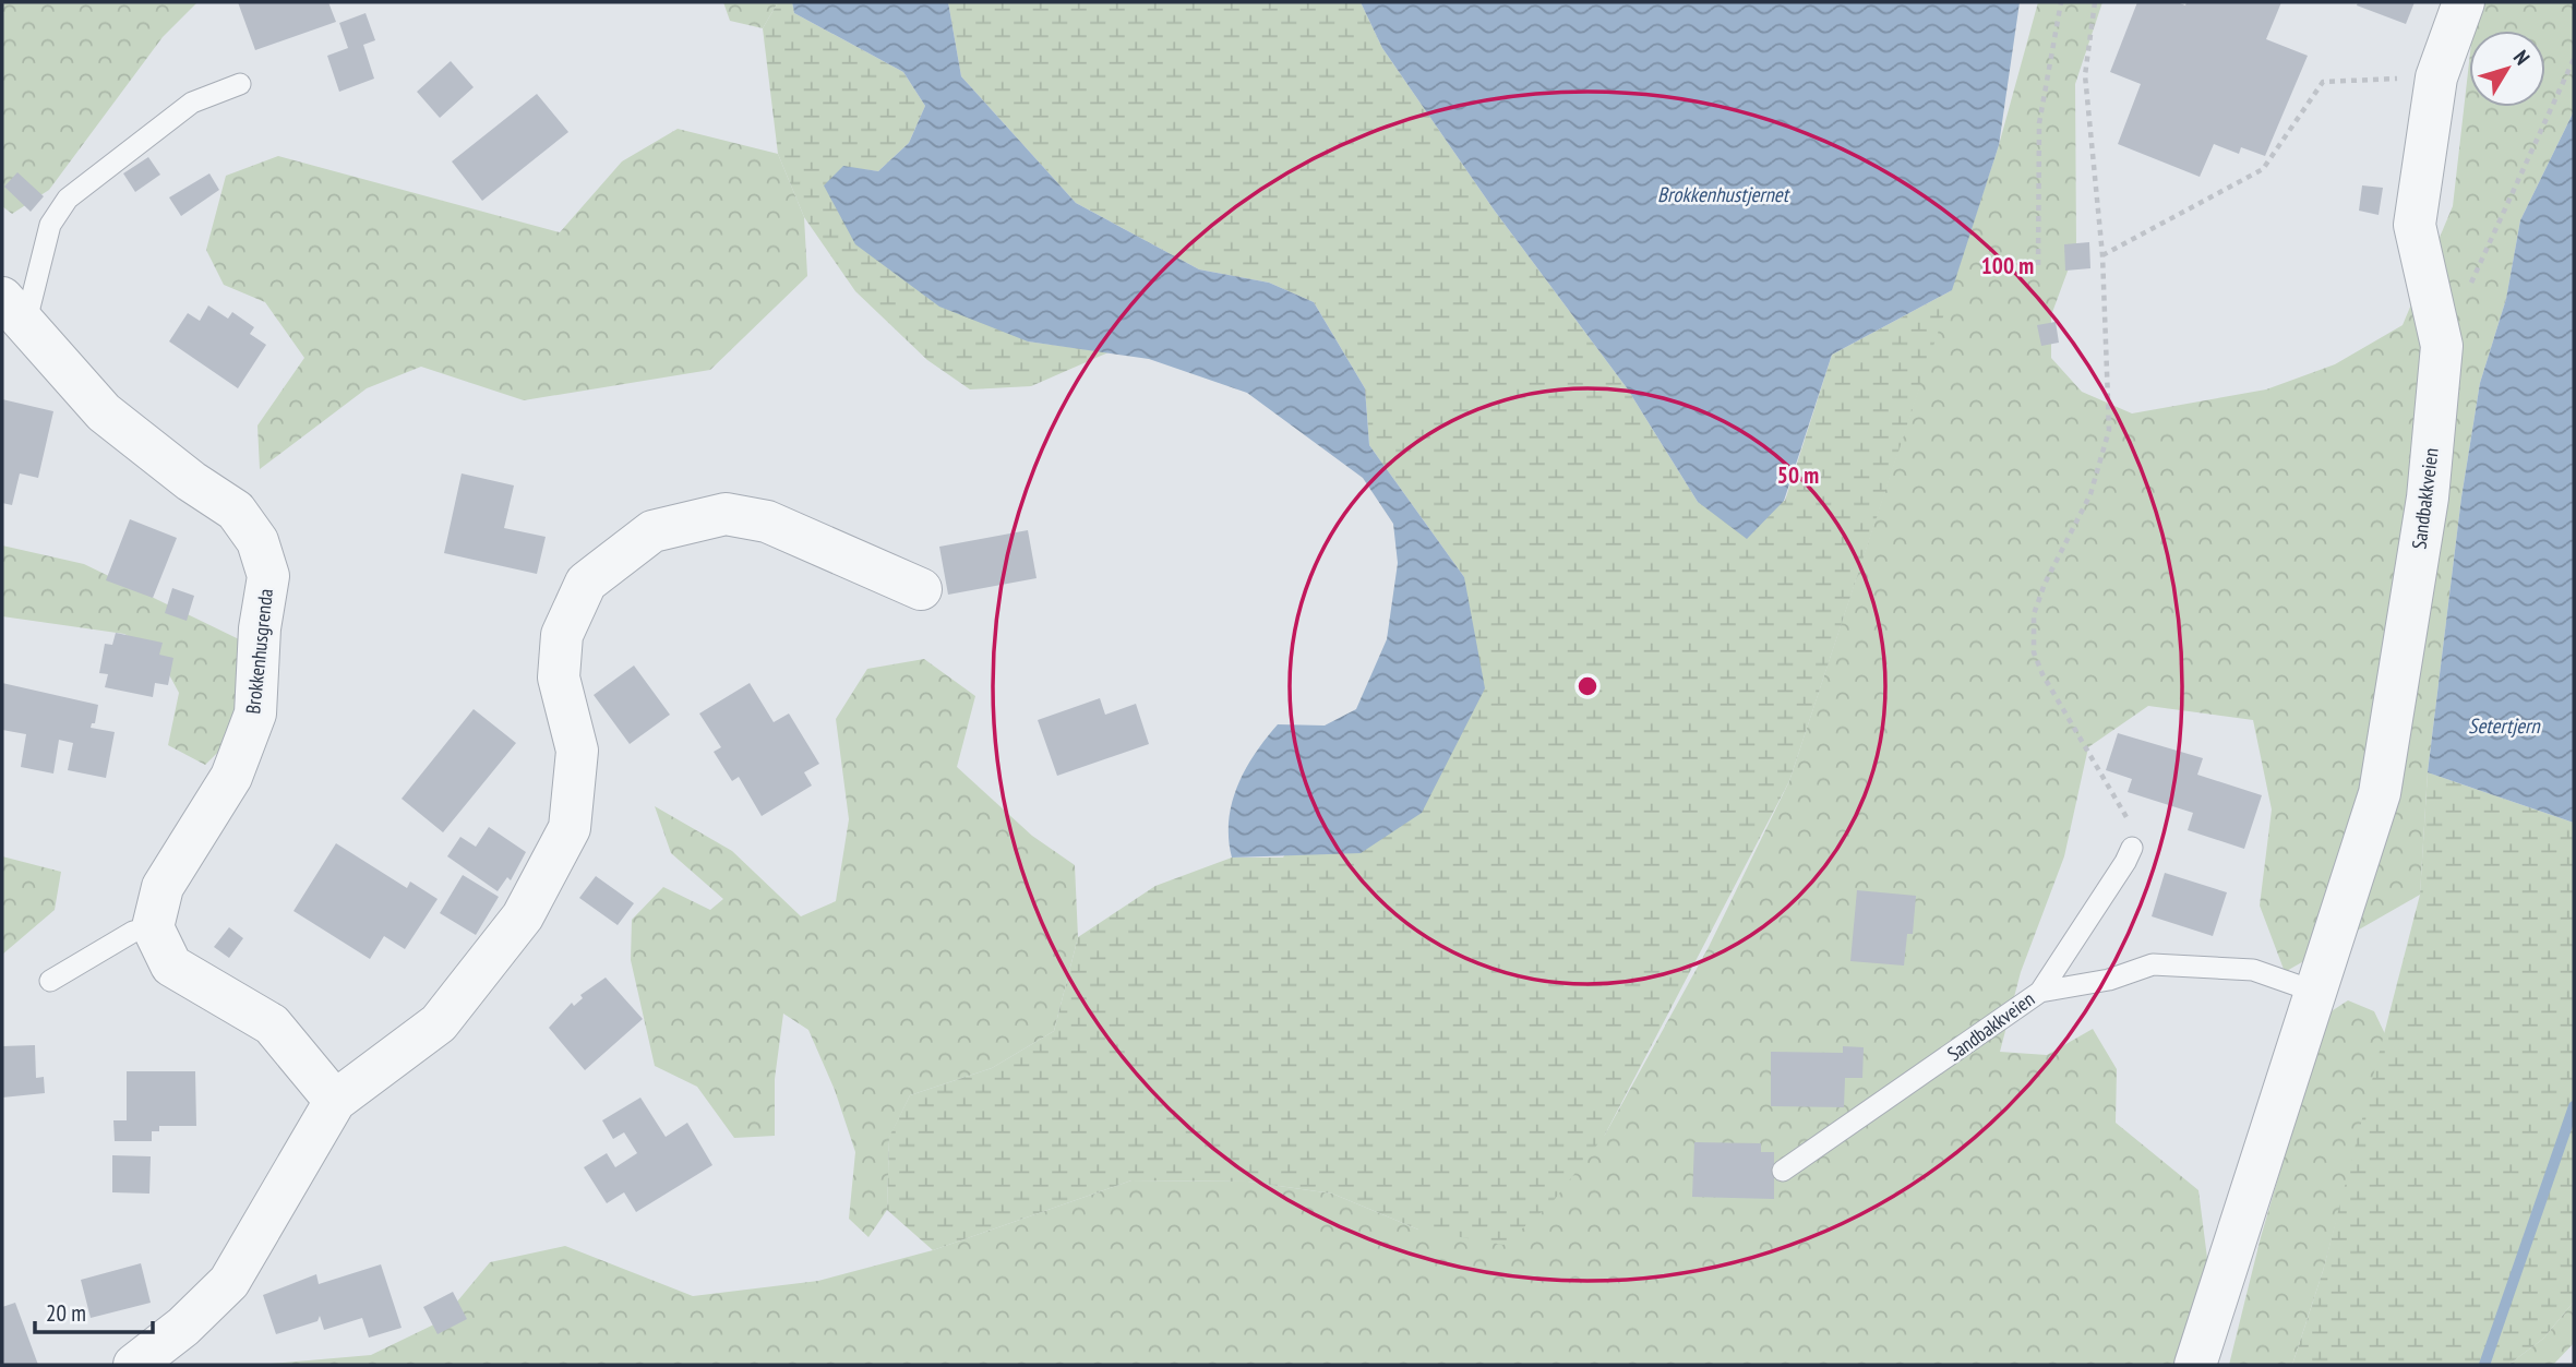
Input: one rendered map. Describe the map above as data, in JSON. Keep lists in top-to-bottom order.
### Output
{
  "streets": {
    "street": ["Sandbakkveien", "Brokkenhusgrenda"]
  },
  "water": ["Brokkenhustjernet", "Setertjern"],
  "scale_bar": "20 m",
  "north": "top right",
  "rings": ["100 m", "50 m"]
}
